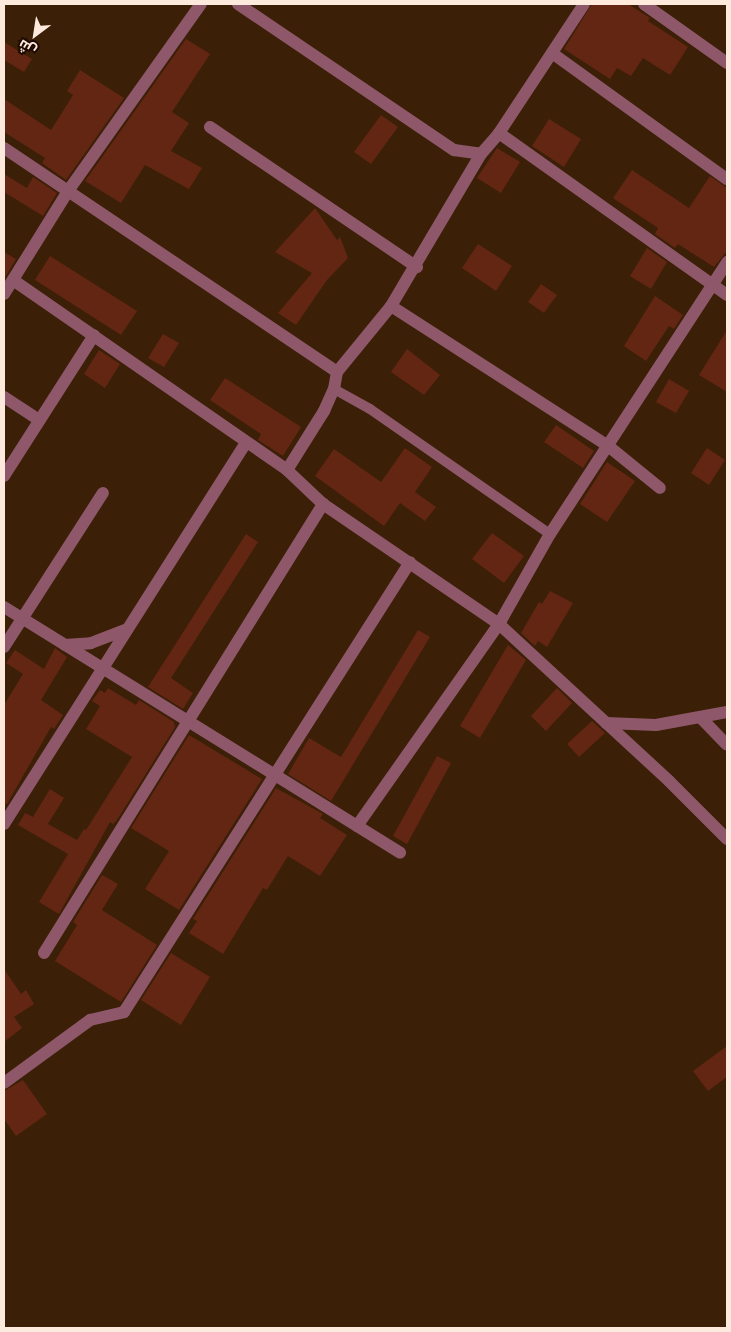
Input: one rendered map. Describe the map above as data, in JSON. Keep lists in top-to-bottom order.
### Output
{
  "north": "bottom left"
}
